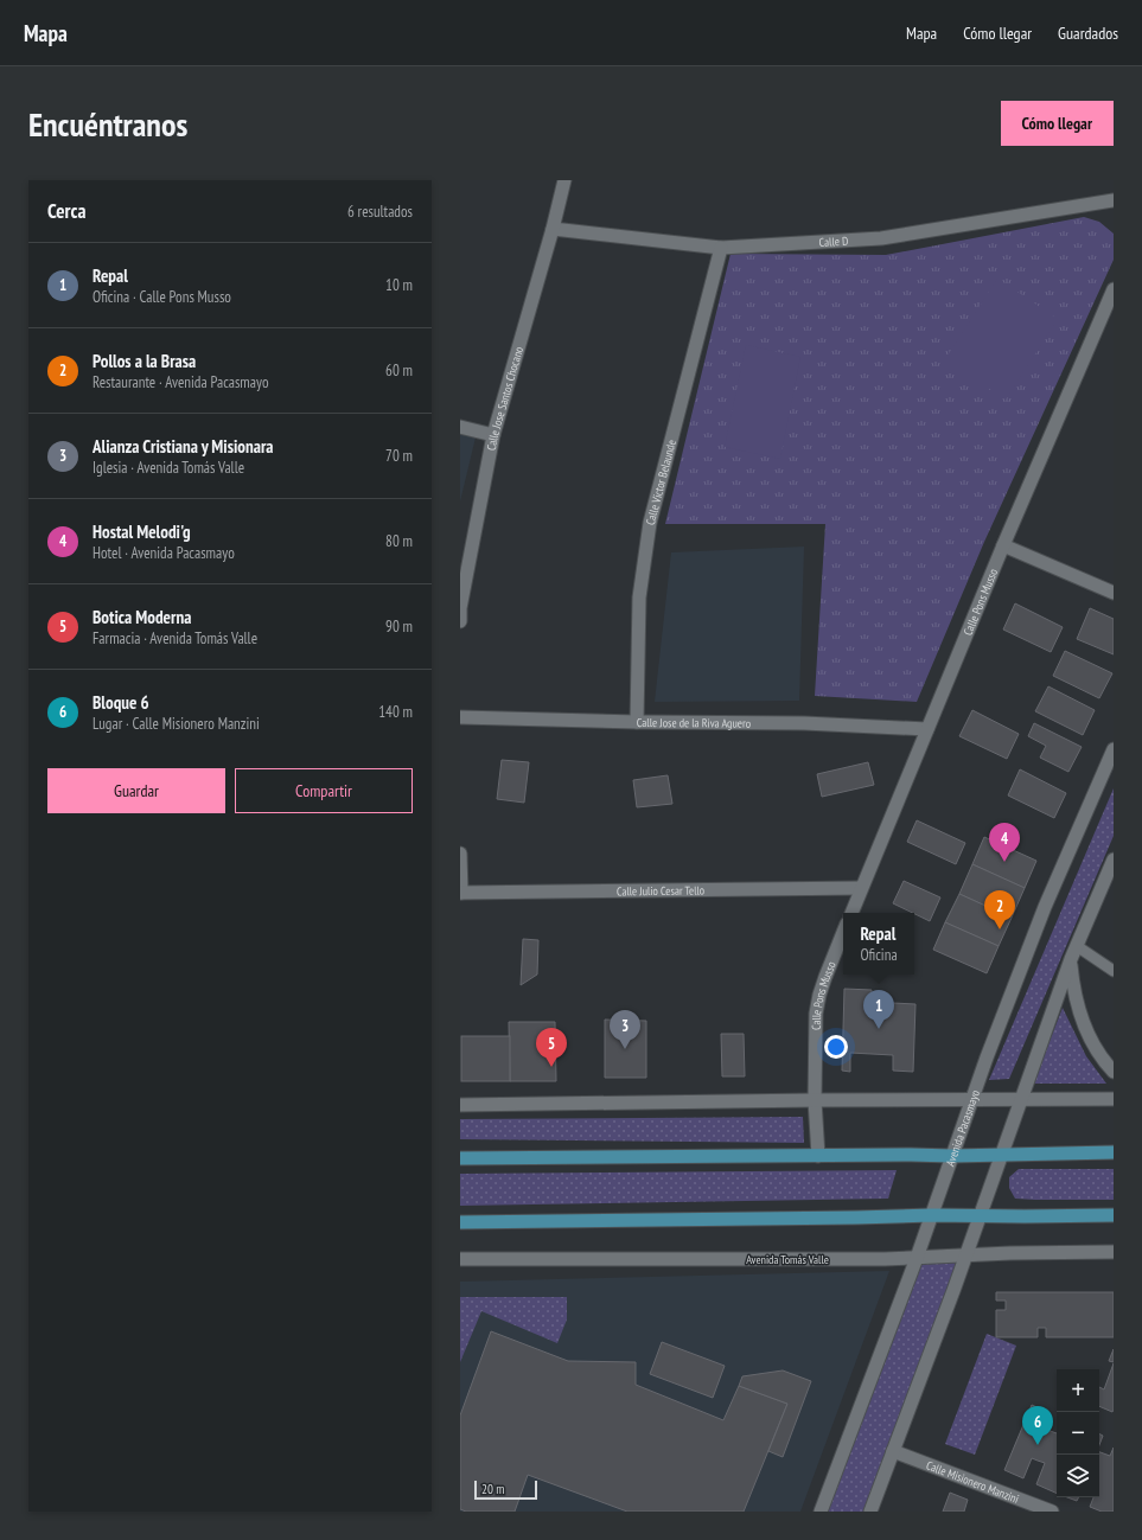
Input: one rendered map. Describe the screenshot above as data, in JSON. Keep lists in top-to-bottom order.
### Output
{
  "streets": {
    "street": [
      "Calle D",
      "Calle Jose Santos Chocano",
      "Calle Victor Belaunde",
      "Calle Pons Musso",
      "Calle Jose de la Riva Aguero",
      "Calle Julio Cesar Tello",
      "Avenida Pacasmayo",
      "Avenida Tomás Valle",
      "Calle Misionero Manzini"
    ]
  },
  "crossings": [
    ["Calle D", "Calle Jose Santos Chocano"],
    ["Calle D", "Calle Victor Belaunde"],
    ["Calle Victor Belaunde", "Calle Jose de la Riva Aguero"],
    ["Calle Pons Musso", "Calle Jose de la Riva Aguero"],
    ["Calle Pons Musso", "Calle Julio Cesar Tello"],
    ["Avenida Pacasmayo", "Avenida Tomás Valle"]
  ],
  "scale_bar": "20 m",
  "page": {
    "header": "Mapa",
    "nav": ["Mapa", "Cómo llegar", "Guardados"],
    "buttons": [
      "Cómo llegar",
      ["Guardar", "Compartir"]
    ],
    "title": "Encuéntranos",
    "heading": ["Cerca", "6 resultados"],
    "list": [
      {
        "mark": "1",
        "name": "Repal",
        "note": "Oficina · Calle Pons Musso",
        "value": "10 m"
      },
      {
        "mark": "2",
        "name": "Pollos a la Brasa",
        "note": "Restaurante · Avenida Pacasmayo",
        "value": "60 m"
      },
      {
        "mark": "3",
        "name": "Alianza Cristiana y Misionara",
        "note": "Iglesia · Avenida Tomás Valle",
        "value": "70 m"
      },
      {
        "mark": "4",
        "name": "Hostal Melodi'g",
        "note": "Hotel · Avenida Pacasmayo",
        "value": "80 m"
      },
      {
        "mark": "5",
        "name": "Botica Moderna",
        "note": "Farmacia · Avenida Tomás Valle",
        "value": "90 m"
      },
      {
        "mark": "6",
        "name": "Bloque 6",
        "note": "Lugar · Calle Misionero Manzini",
        "value": "140 m"
      }
    ],
    "pins": [
      "4",
      "2",
      "1",
      "3",
      "5",
      "6"
    ],
    "popup": ["Repal", "Oficina"],
    "map_buttons": ["+", "−"],
    "scale": "20 m"
  }
}
